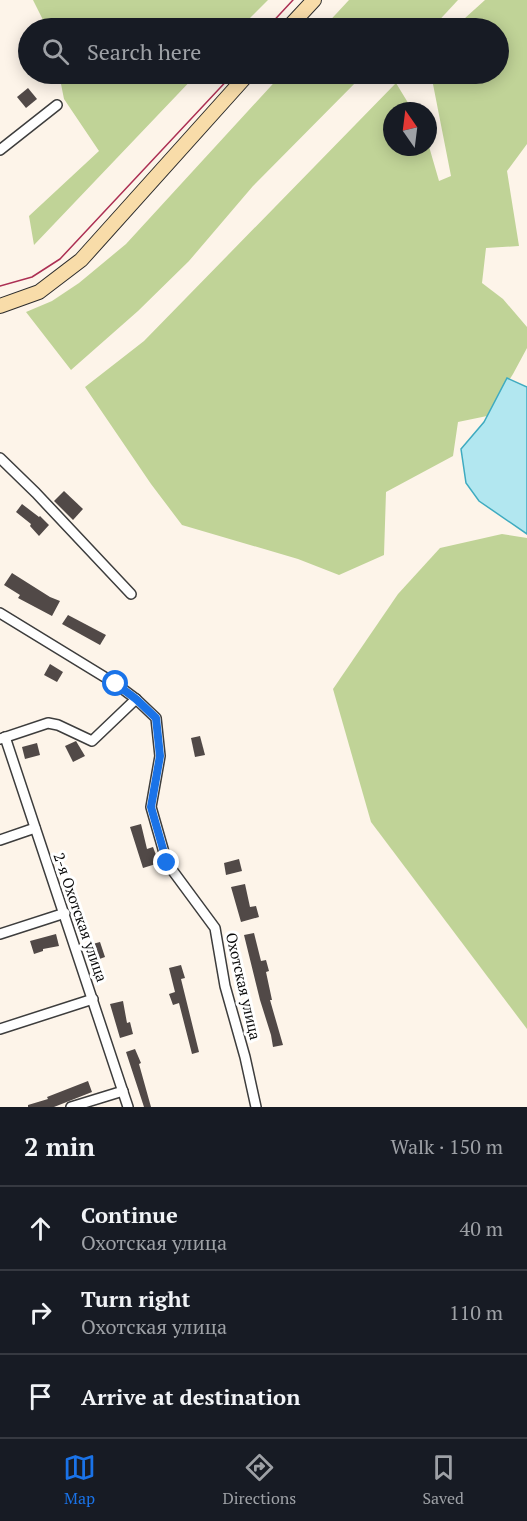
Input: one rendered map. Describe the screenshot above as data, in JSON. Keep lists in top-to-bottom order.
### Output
{
  "streets": {
    "street": ["2-я Охотская улица", "Охотская улица"]
  },
  "north": "top",
  "page": {
    "search": "Search here",
    "heading": ["2 min", "Walk · 150 m"],
    "list": [
      ["Continue", "Охотская улица", "40 m"],
      ["Turn right", "Охотская улица", "110 m"],
      "Arrive at destination"
    ],
    "nav": ["Map", "Directions", "Saved"]
  }
}
